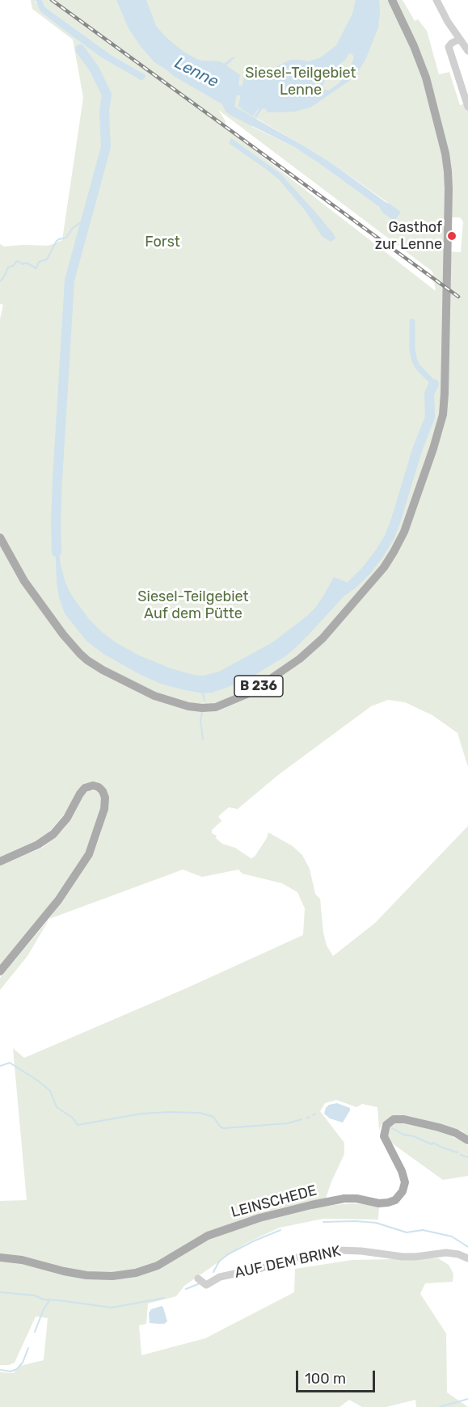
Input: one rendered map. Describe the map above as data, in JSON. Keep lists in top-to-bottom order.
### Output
{
  "streets": {
    "main road": ["B 236", "LEINSCHEDE"],
    "street": ["AUF DEM BRINK"]
  },
  "water": ["Lenne"],
  "parks": ["Siesel-Teilgebiet Lenne", "Forst", "Siesel-Teilgebiet Auf dem Pütte"],
  "places": ["Gasthof zur Lenne"],
  "scale_bar": "100 m"
}
